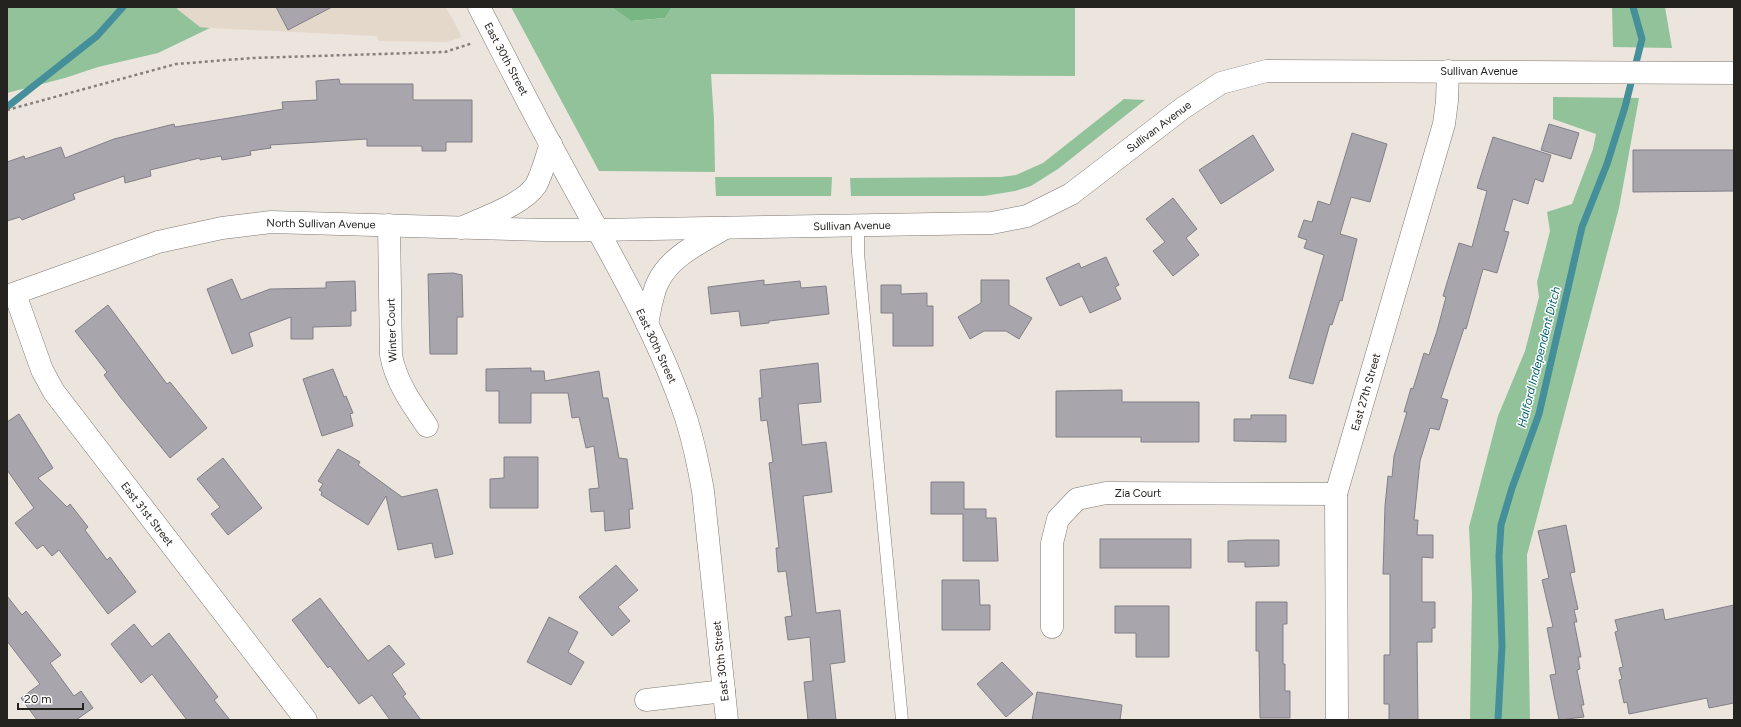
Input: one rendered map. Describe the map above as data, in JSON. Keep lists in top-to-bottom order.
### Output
{
  "streets": {
    "street": [
      "East 30th Street",
      "Sullivan Avenue",
      "North Sullivan Avenue",
      "Winter Court",
      "East 27th Street",
      "Zia Court",
      "East 31st Street"
    ]
  },
  "crossings": [
    ["East 30th Street", "Sullivan Avenue"],
    ["East 30th Street", "North Sullivan Avenue"],
    ["Sullivan Avenue", "North Sullivan Avenue"],
    ["Sullivan Avenue", "East 27th Street"],
    ["North Sullivan Avenue", "Winter Court"],
    ["North Sullivan Avenue", "East 31st Street"],
    ["East 27th Street", "Zia Court"]
  ],
  "water": ["Halford Independent Ditch"],
  "scale_bar": "20 m"
}
